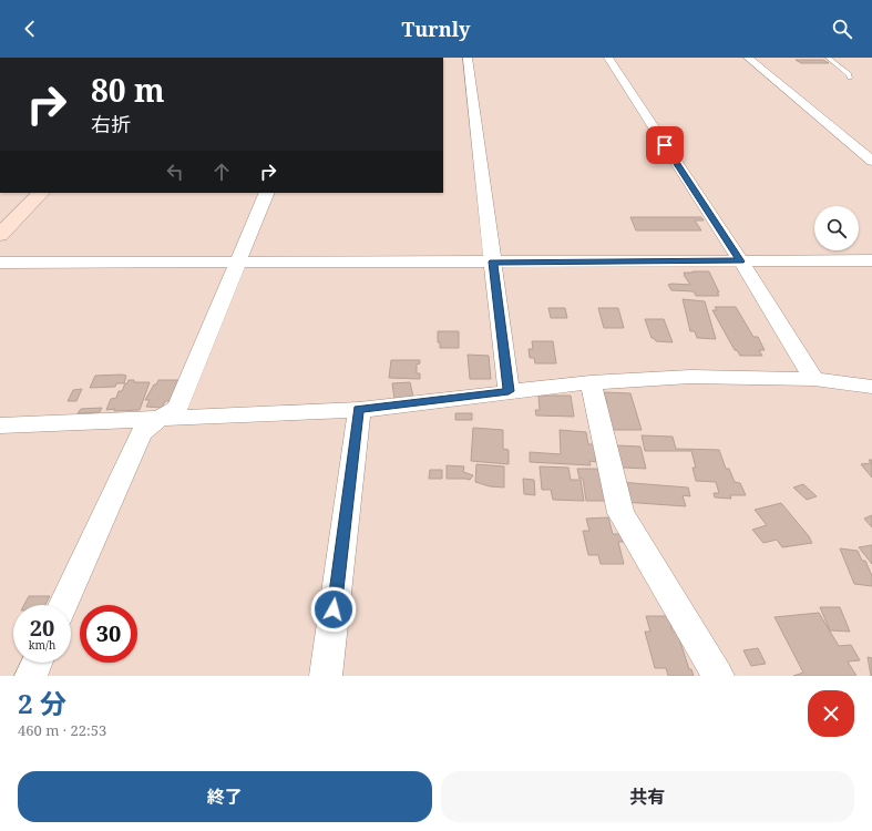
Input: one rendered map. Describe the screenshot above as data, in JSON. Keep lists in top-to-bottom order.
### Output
{
  "page": {
    "header": "Turnly",
    "turn": ["80 m", "右折"],
    "speed": "20 km/h",
    "limit": "30",
    "heading": ["2 分", "460 m · 22:53"],
    "buttons": ["終了", "共有"]
  }
}
